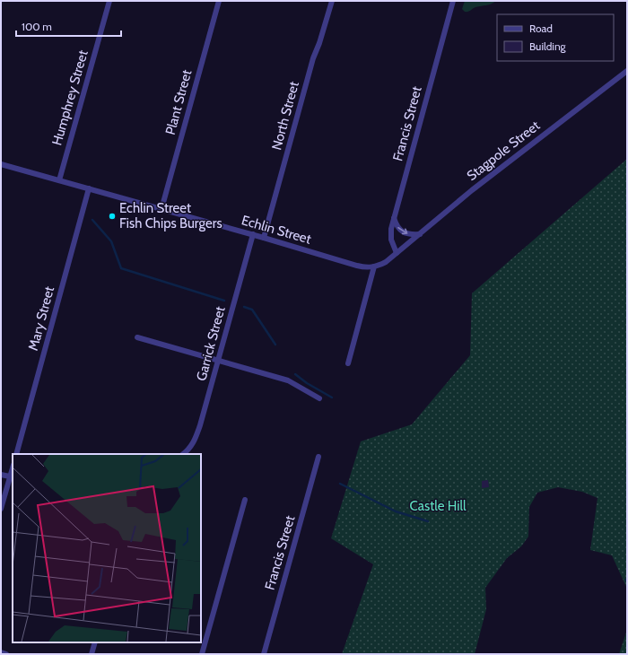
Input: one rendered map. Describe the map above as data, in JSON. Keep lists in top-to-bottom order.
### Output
{
  "streets": {
    "street": [
      "Humphrey Street",
      "Plant Street",
      "North Street",
      "Francis Street",
      "Stagpole Street",
      "Echlin Street",
      "Mary Street",
      "Garrick Street"
    ]
  },
  "crossings": [
    ["Humphrey Street", "Echlin Street"],
    ["Plant Street", "Echlin Street"],
    ["North Street", "Echlin Street"],
    ["Francis Street", "Stagpole Street"],
    ["Echlin Street", "Mary Street"],
    ["Echlin Street", "Garrick Street"]
  ],
  "parks": ["Castle Hill"],
  "places": ["Echlin Street Fish Chips Burgers"],
  "legend": ["Road", "Building"],
  "scale_bar": "100 m"
}
